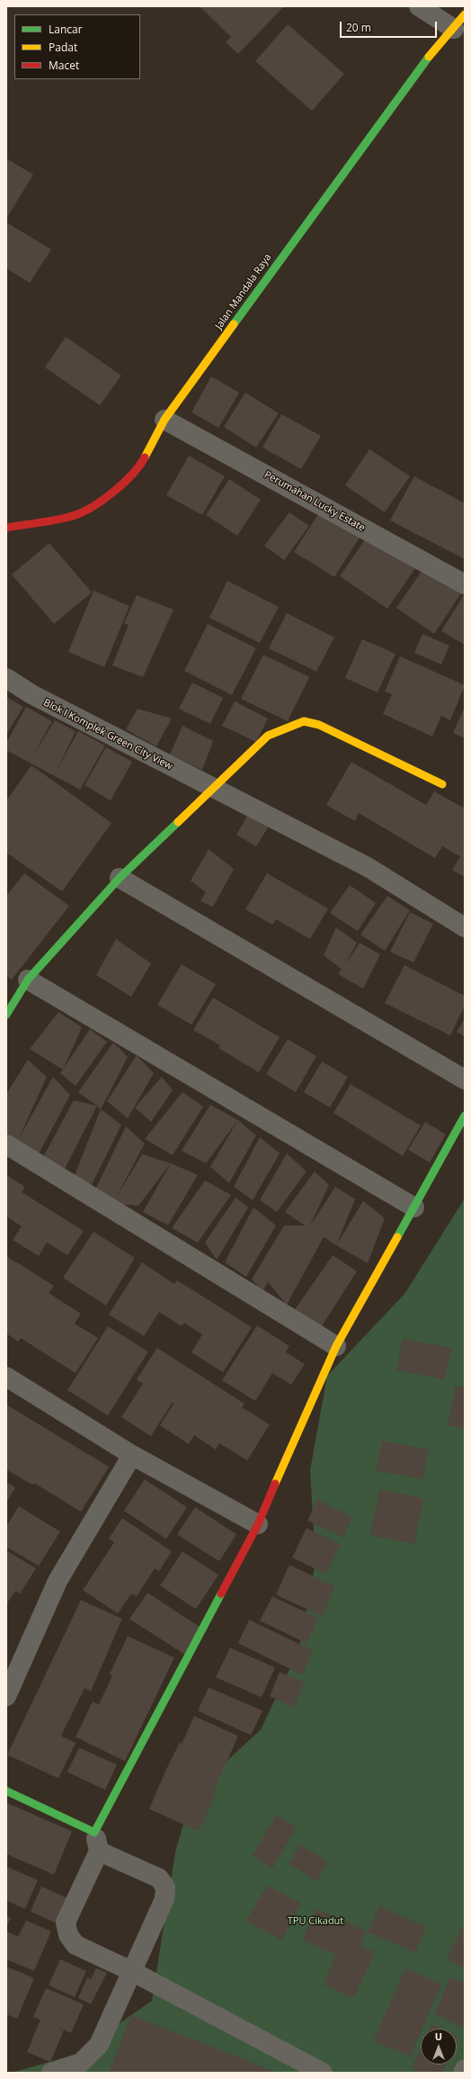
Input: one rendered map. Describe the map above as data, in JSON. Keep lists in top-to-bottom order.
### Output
{
  "streets": {
    "street": ["Jalan Mandala Raya", "Perumahan Lucky Estate", "Blok I Komplek Green City View"]
  },
  "crossings": [
    ["Jalan Mandala Raya", "Perumahan Lucky Estate"]
  ],
  "parks": ["TPU Cikadut"],
  "legend": ["Lancar", "Padat", "Macet"],
  "scale_bar": "20 m",
  "north": "top"
}
